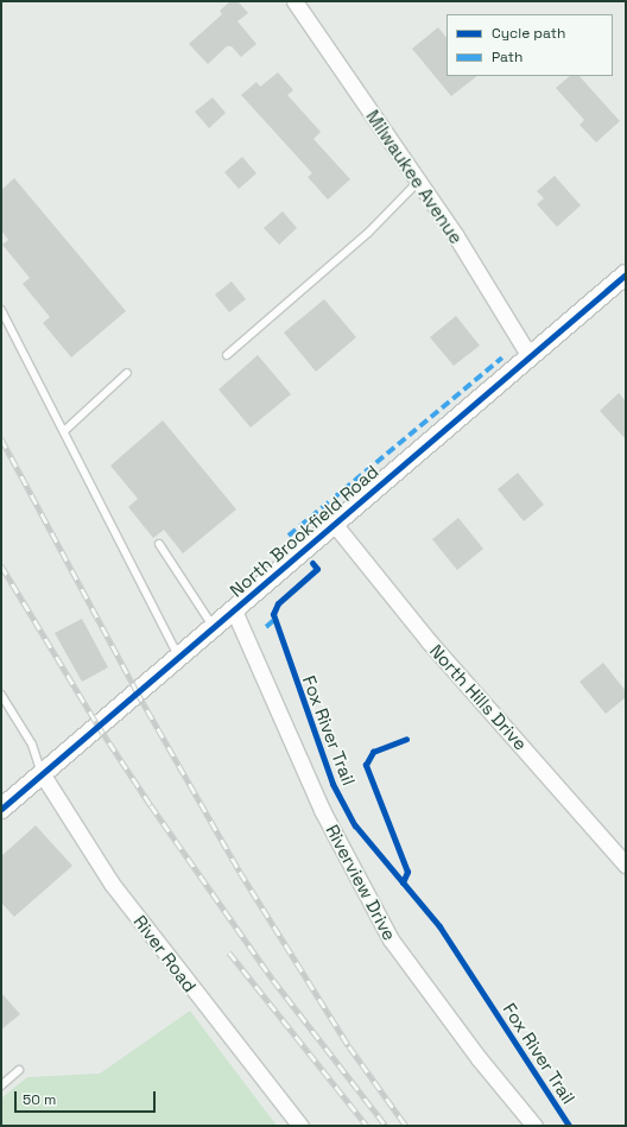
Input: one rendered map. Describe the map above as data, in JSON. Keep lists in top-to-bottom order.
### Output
{
  "streets": {
    "street": [
      "Milwaukee Avenue",
      "North Brookfield Road",
      "North Hills Drive",
      "Riverview Drive",
      "River Road"
    ],
    "cycle path": ["Fox River Trail"]
  },
  "crossings": [
    ["Milwaukee Avenue", "North Brookfield Road"],
    ["North Brookfield Road", "North Hills Drive"],
    ["North Brookfield Road", "Riverview Drive"],
    ["North Brookfield Road", "River Road"]
  ],
  "legend": ["Cycle path", "Path"],
  "scale_bar": "50 m"
}
